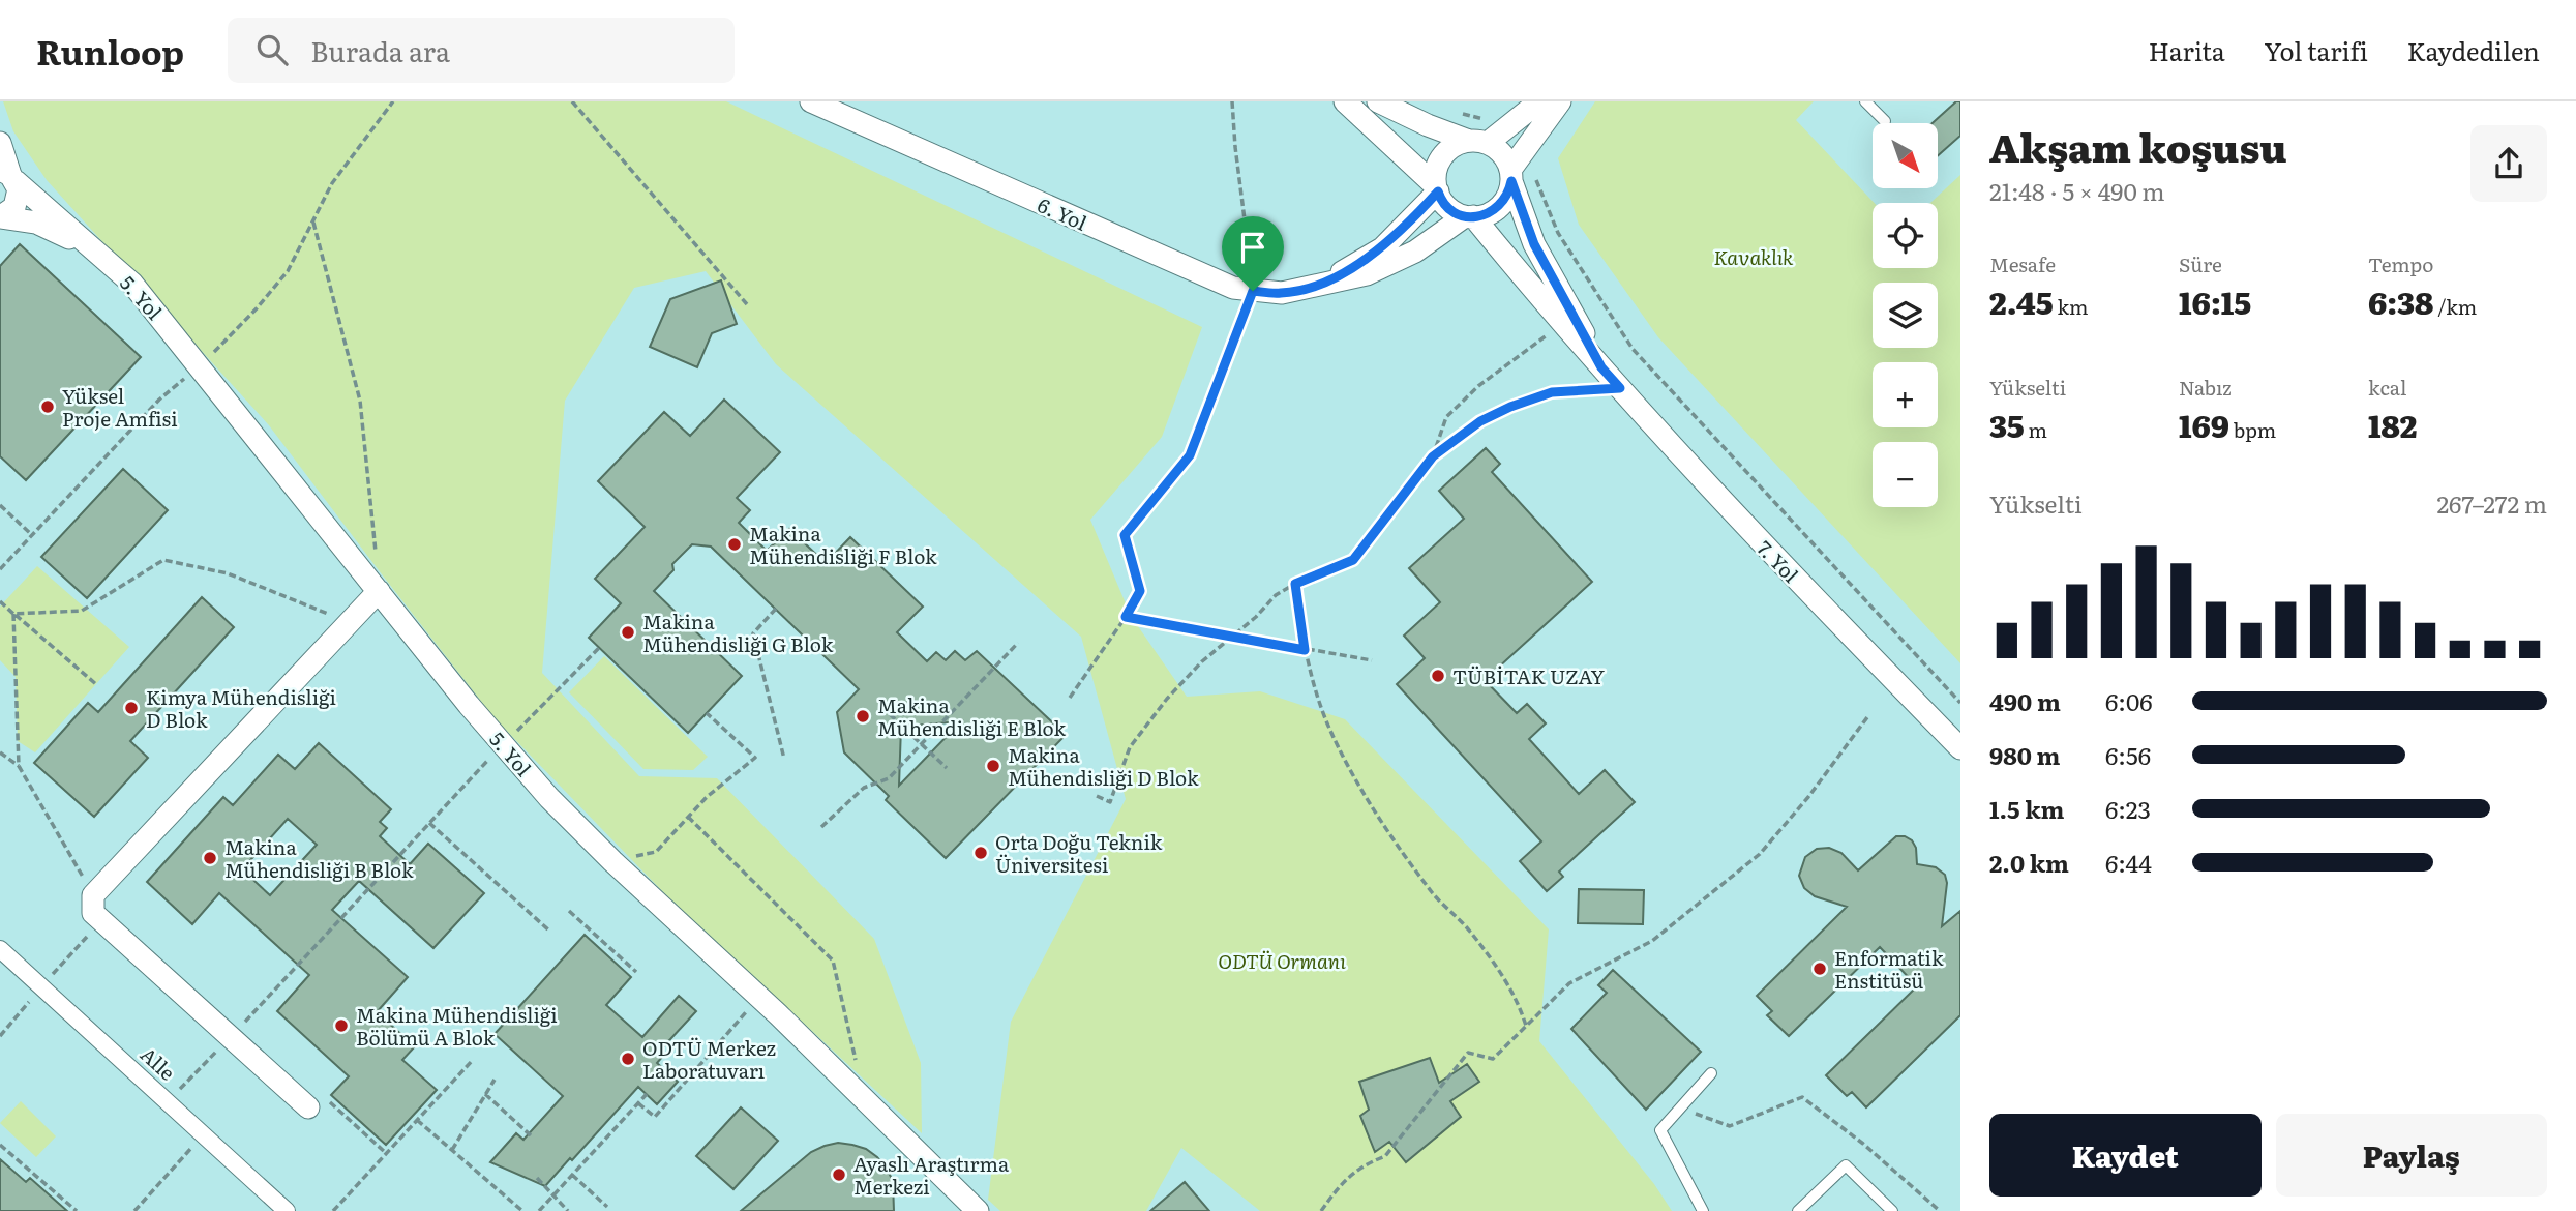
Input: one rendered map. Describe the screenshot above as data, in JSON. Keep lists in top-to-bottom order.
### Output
{
  "streets": {
    "street": [
      "6. Yol",
      "5. Yol",
      "7. Yol",
      "Alle"
    ]
  },
  "crossings": [
    ["6. Yol", "7. Yol"]
  ],
  "parks": ["Kavaklık", "ODTÜ Ormanı"],
  "places": [
    "Yüksel Proje Amfisi",
    "Makina Mühendisliği F Blok",
    "Makina Mühendisliği G Blok",
    "TÜBİTAK UZAY",
    "Kimya Mühendisliği D Blok",
    "Makina Mühendisliği E Blok",
    "Makina Mühendisliği D Blok",
    "Orta Doğu Teknik Üniversitesi",
    "Makina Mühendisliği B Blok",
    "Enformatik Enstitüsü",
    "Makina Mühendisliği Bölümü A Blok",
    "ODTÜ Merkez Laboratuvarı",
    "Ayaslı Araştırma Merkezi"
  ],
  "north": "bottom right",
  "page": {
    "header": "Runloop",
    "search": "Burada ara",
    "nav": ["Harita", "Yol tarifi", "Kaydedilen"],
    "heading": ["Akşam koşusu", "21:48 · 5 × 490 m"],
    "map_buttons": ["+", "−"],
    "stats": [
      ["Mesafe", "2.45 km"],
      ["Süre", "16:15"],
      ["Tempo", "6:38 /km"],
      ["Yükselti", "35 m"],
      ["Nabız", "169 bpm"],
      ["kcal", "182"]
    ],
    "chart": ["Yükselti", "267–272 m"],
    "list": [
      {
        "name": "490 m",
        "note": "6:06"
      },
      {
        "name": "980 m",
        "note": "6:56"
      },
      {
        "name": "1.5 km",
        "note": "6:23"
      },
      {
        "name": "2.0 km",
        "note": "6:44"
      }
    ],
    "buttons": ["Kaydet", "Paylaş"]
  }
}
